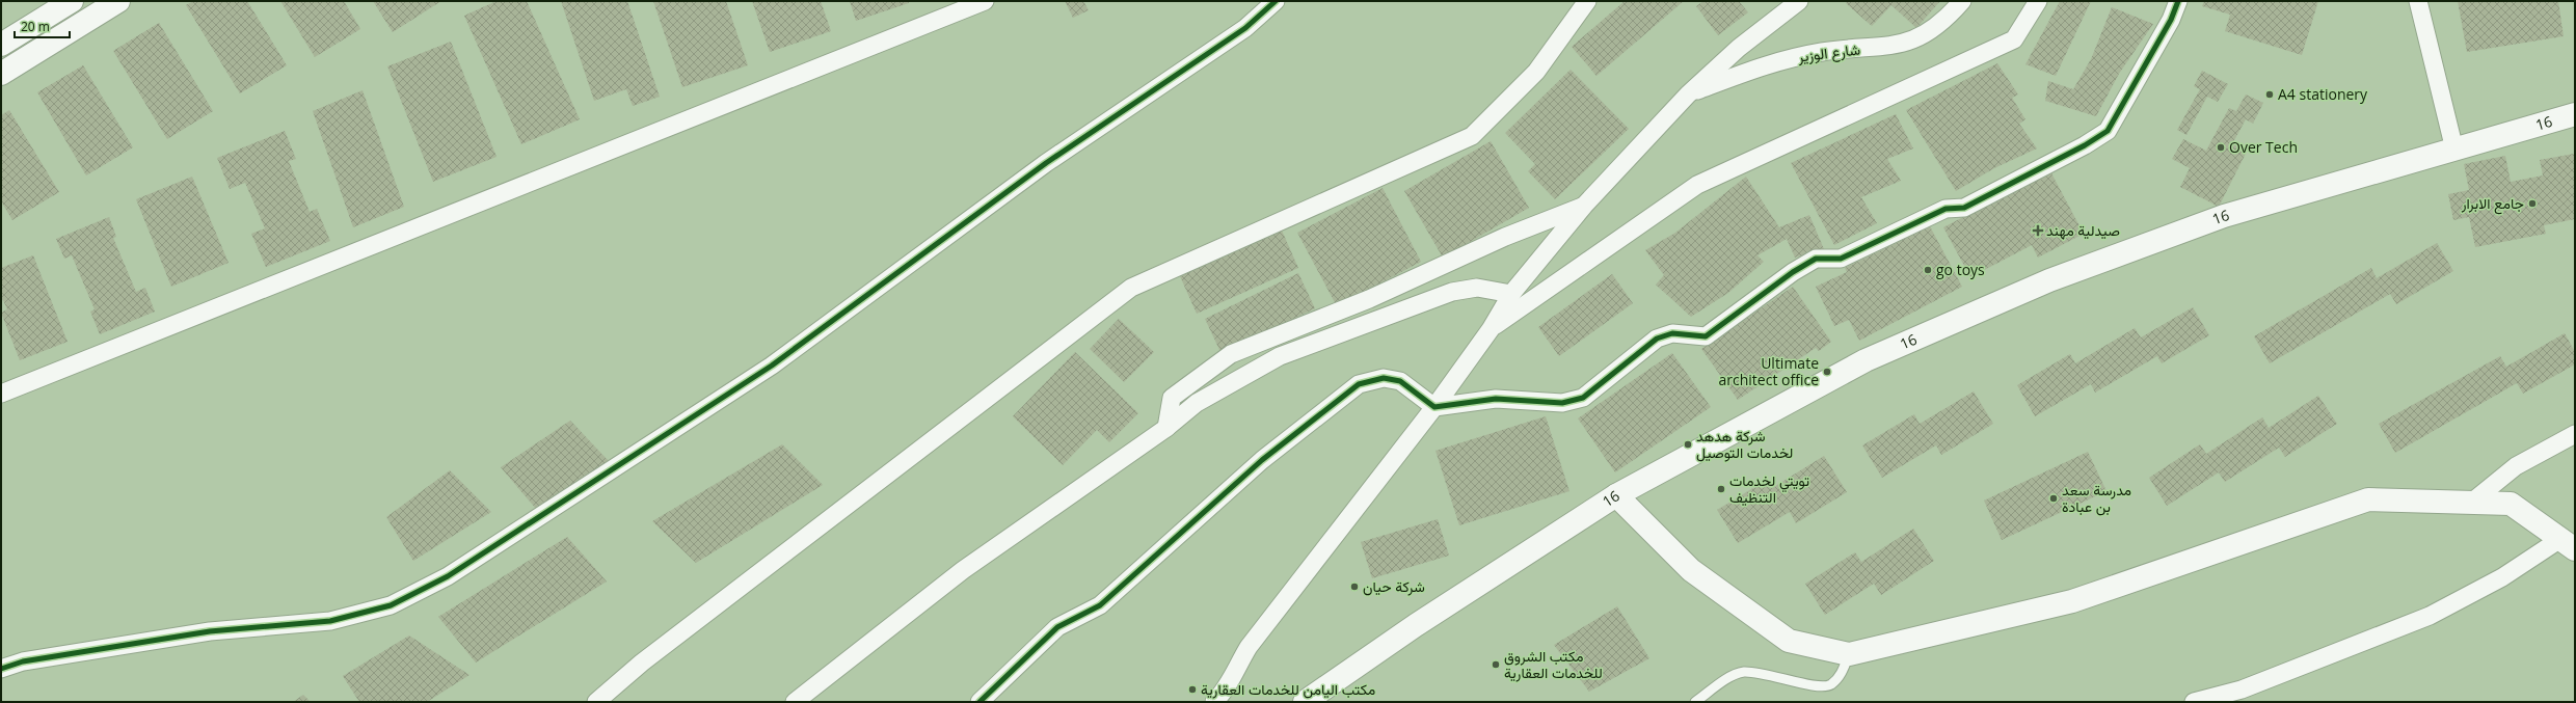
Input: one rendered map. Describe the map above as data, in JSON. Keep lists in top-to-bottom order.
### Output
{
  "streets": {
    "street": ["شارع الوزير", "16"]
  },
  "places": {
    "other": [
      "A4 stationery",
      "Over Tech",
      "جامع الابرار",
      "go toys",
      "Ultimate architect office",
      "شركة هدهد لخدمات التوصيل",
      "تويتي لخدمات التنظيف",
      "مدرسة سعد بن عبادة",
      "شركة حيان",
      "مكتب الشروق للخدمات العقارية",
      "مكتب اليامن للخدمات العقارية"
    ],
    "health": ["صيدلية مهند"]
  },
  "scale_bar": "20 m"
}
